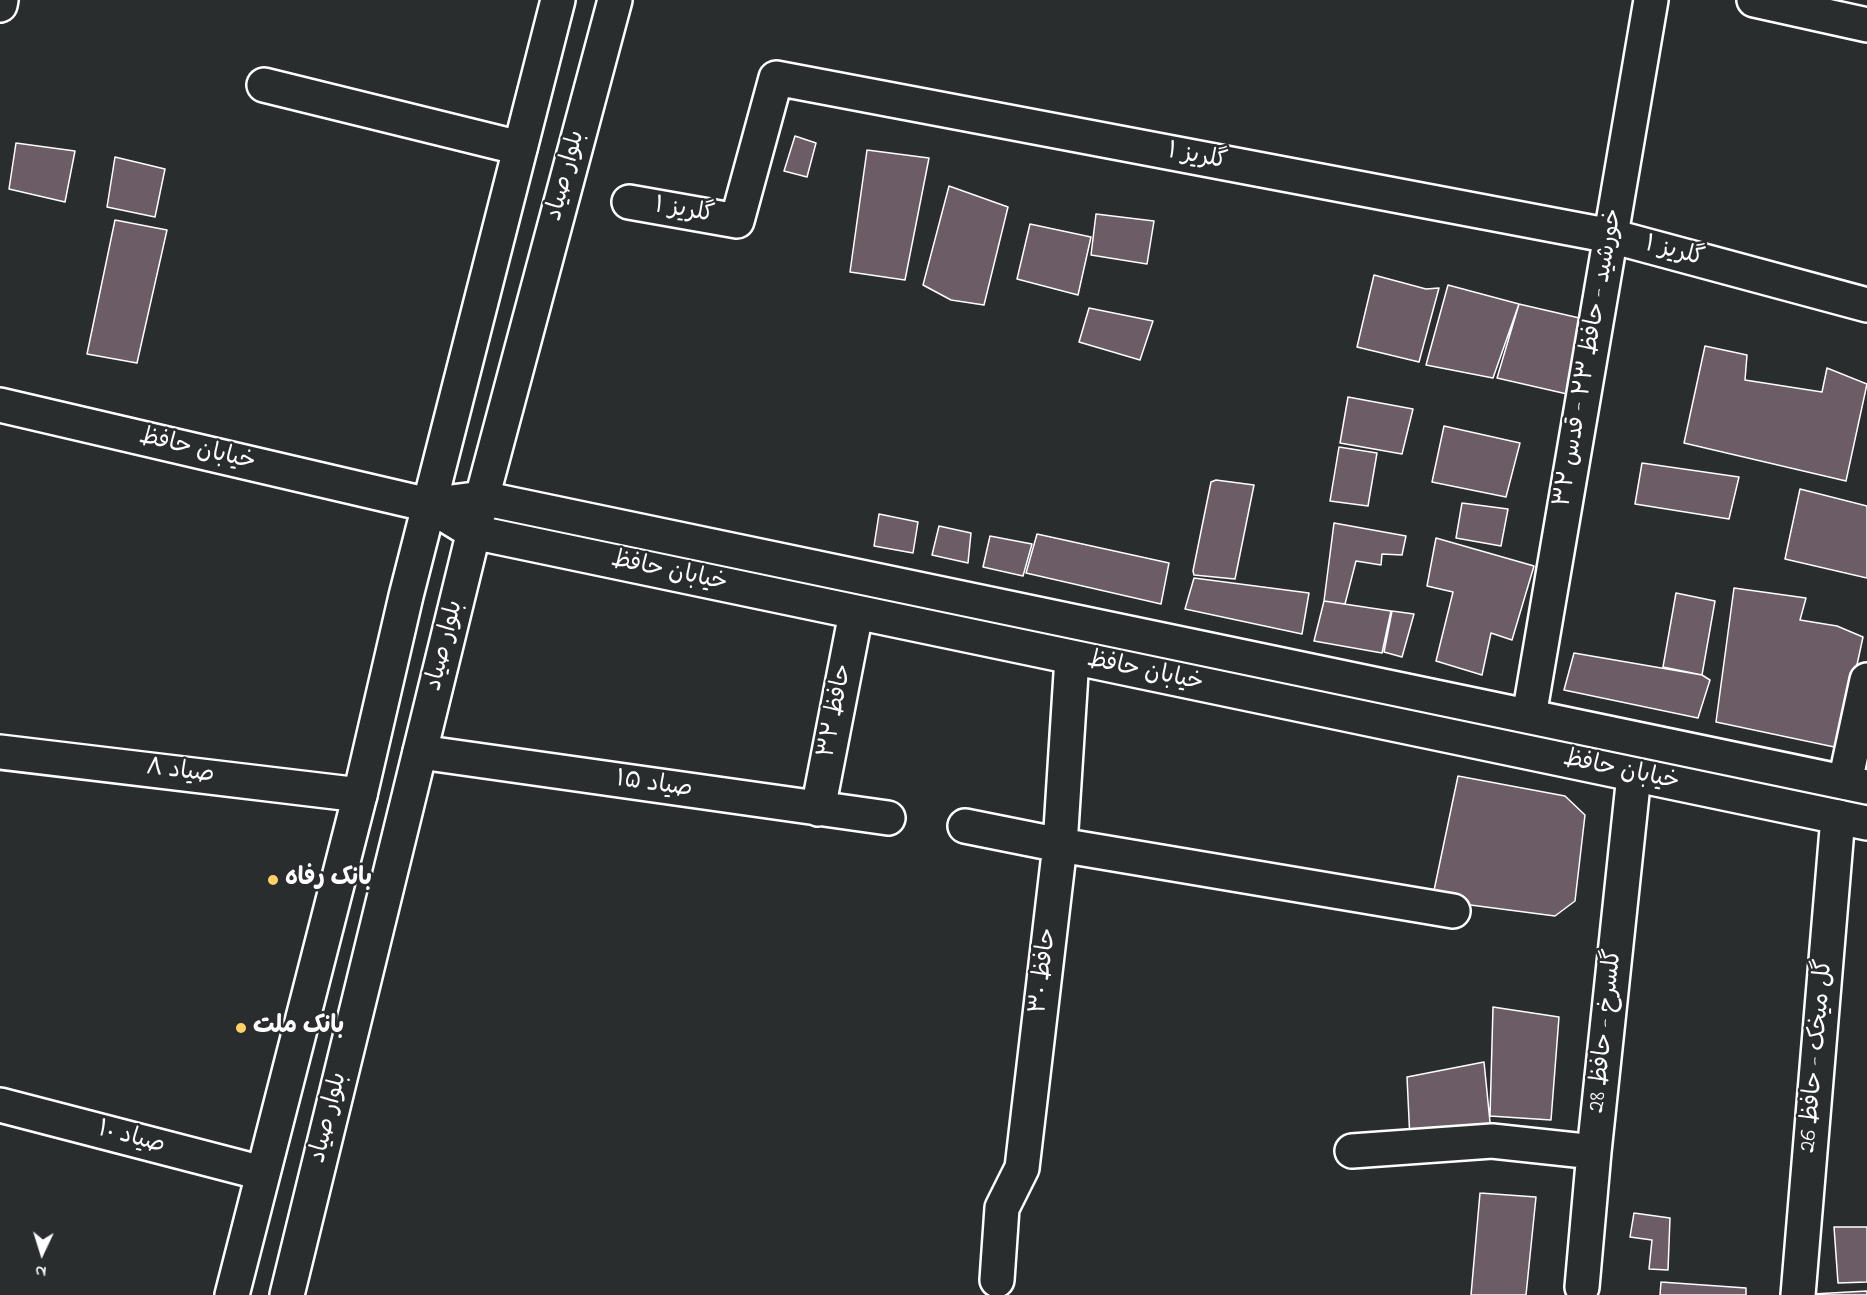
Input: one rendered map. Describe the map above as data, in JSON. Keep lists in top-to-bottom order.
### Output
{
  "streets": {
    "street": [
      "گلریز ۱",
      "بلوار صیاد",
      "خورشید - حافظ ۲۳ - قدس ۳۲",
      "خیابان حافظ",
      "حافظ ۳۲",
      "صیاد ۸",
      "صیاد ۱۵",
      "حافظ ۳۰",
      "گلسرخ - حافظ 28",
      "گل میخک - حافظ 26",
      "صیاد ۱۰"
    ]
  },
  "crossings": [
    ["گلریز ۱", "خورشید - حافظ ۲۳ - قدس ۳۲"],
    ["بلوار صیاد", "خیابان حافظ"],
    ["بلوار صیاد", "صیاد ۸"],
    ["بلوار صیاد", "صیاد ۱۵"],
    ["بلوار صیاد", "صیاد ۱۰"],
    ["خورشید - حافظ ۲۳ - قدس ۳۲", "خیابان حافظ"],
    ["خیابان حافظ", "حافظ ۳۲"],
    ["خیابان حافظ", "حافظ ۳۰"],
    ["خیابان حافظ", "گلسرخ - حافظ 28"],
    ["خیابان حافظ", "گل میخک - حافظ 26"],
    ["حافظ ۳۲", "صیاد ۱۵"]
  ],
  "places": ["بانک رفاه", "بانک ملت"],
  "north": "bottom"
}
